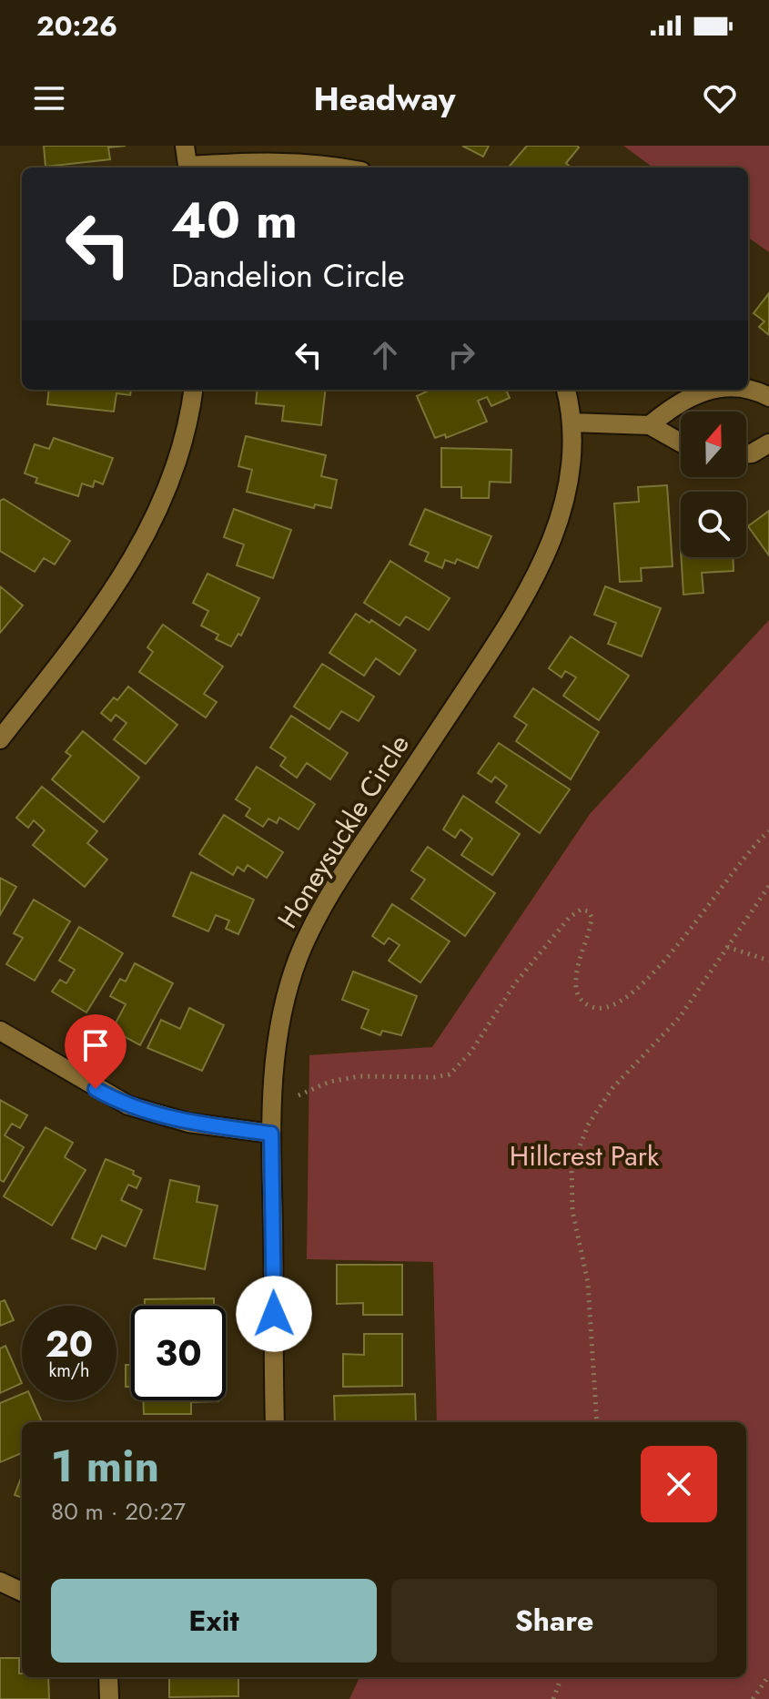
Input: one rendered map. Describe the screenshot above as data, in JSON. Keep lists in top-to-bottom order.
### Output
{
  "streets": {
    "street": ["Honeysuckle Circle"]
  },
  "parks": ["Hillcrest Park"],
  "north": "top",
  "page": {
    "status": "20:26",
    "header": "Headway",
    "turn": ["40 m", "Dandelion Circle"],
    "speed": "20 km/h",
    "limit": "30",
    "heading": ["1 min", "80 m · 20:27"],
    "buttons": ["Exit", "Share"]
  }
}
